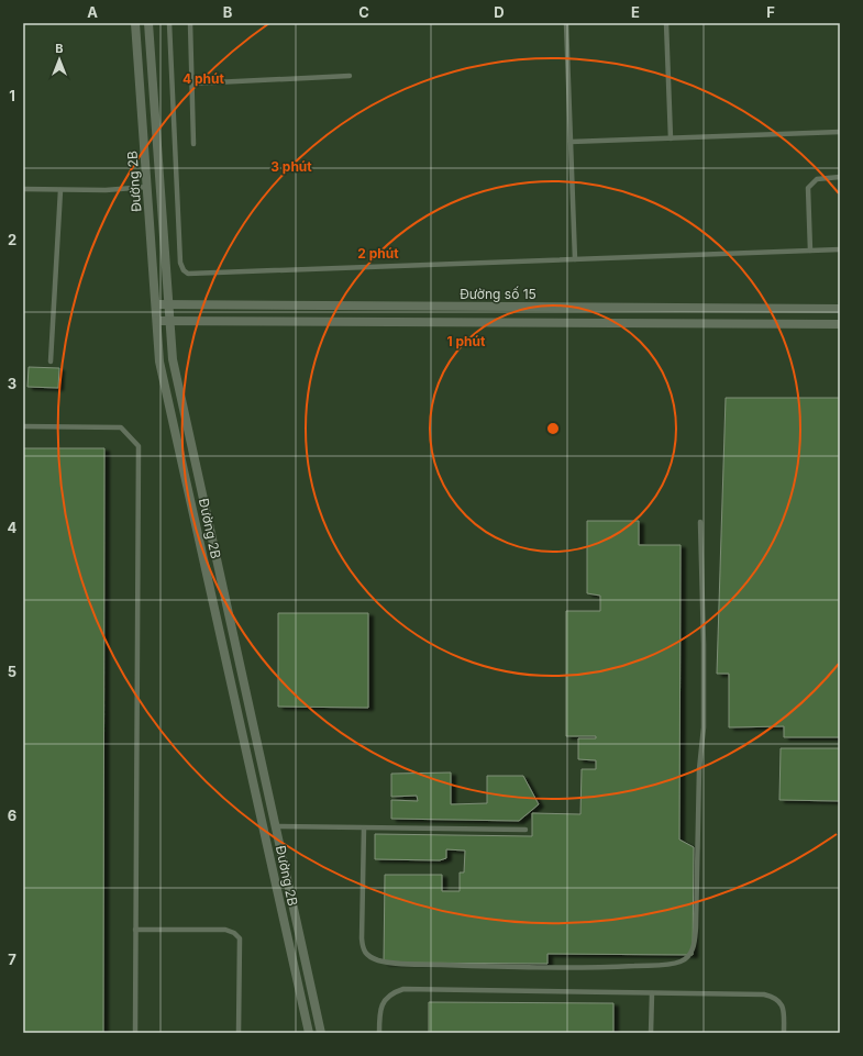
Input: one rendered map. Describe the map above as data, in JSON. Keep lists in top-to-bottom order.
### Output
{
  "streets": {
    "street": ["Đường 2B", "Đường số 15"]
  },
  "crossings": [
    ["Đường 2B", "Đường số 15"]
  ],
  "north": "top",
  "grid": {
    "columns": [
      "A",
      "B",
      "C",
      "D",
      "E",
      "F"
    ],
    "rows": [
      "1",
      "2",
      "3",
      "4",
      "5",
      "6",
      "7"
    ]
  },
  "rings": [
    "4 phút",
    "3 phút",
    "2 phút",
    "1 phút"
  ]
}
